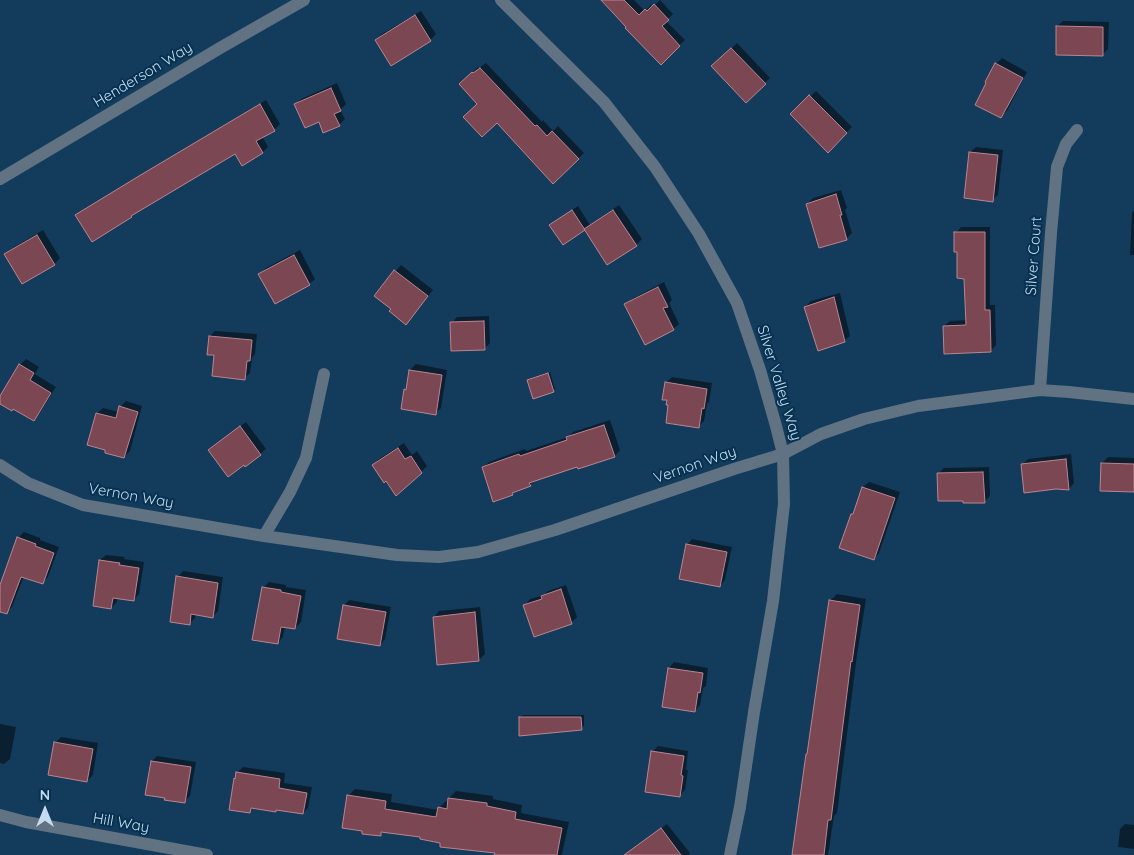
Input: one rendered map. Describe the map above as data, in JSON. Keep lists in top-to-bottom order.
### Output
{
  "streets": {
    "street": [
      "Henderson Way",
      "Silver Court",
      "Silver Valley Way",
      "Vernon Way",
      "Hill Way"
    ]
  },
  "crossings": [
    ["Silver Court", "Vernon Way"],
    ["Silver Valley Way", "Vernon Way"]
  ],
  "north": "top"
}
